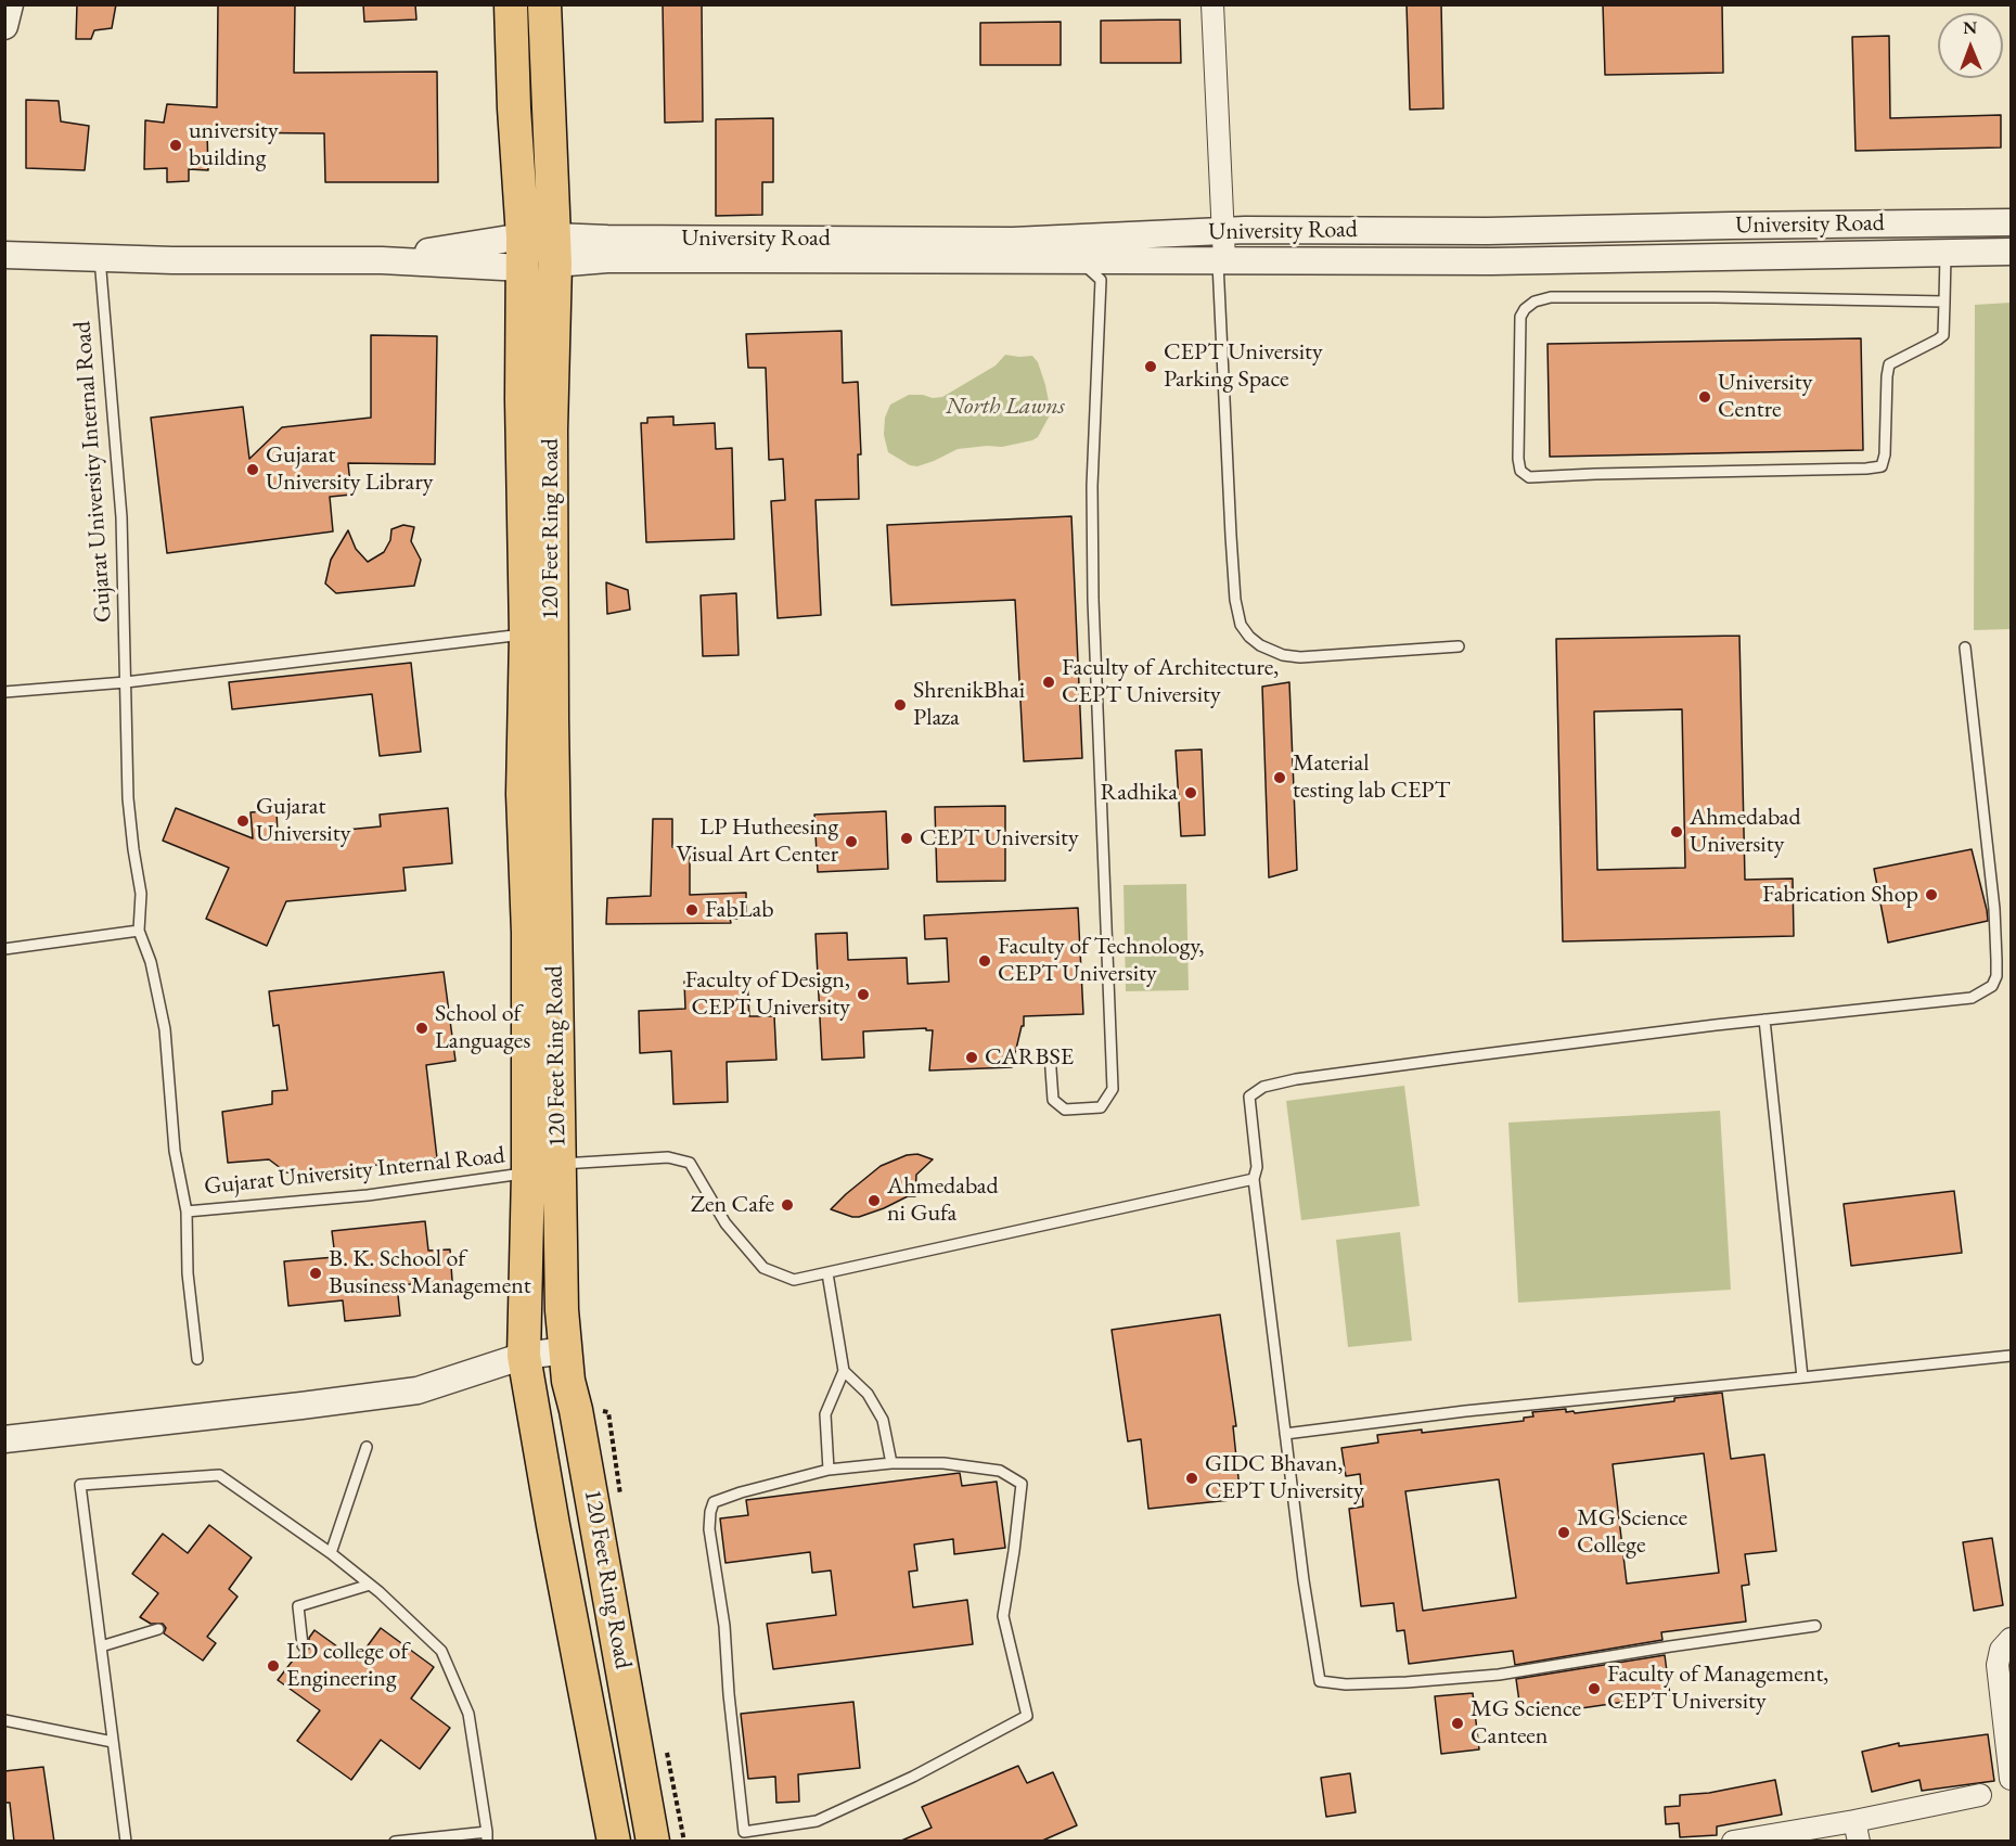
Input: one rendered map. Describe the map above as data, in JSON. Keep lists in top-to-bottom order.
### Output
{
  "streets": {
    "main road": ["120 Feet Ring Road"],
    "street": ["University Road"],
    "lane": ["Gujarat University Internal Road"]
  },
  "crossings": [
    ["University Road", "120 Feet Ring Road"],
    ["Gujarat University Internal Road", "120 Feet Ring Road"]
  ],
  "parks": ["North Lawns"],
  "places": [
    "university building",
    "CEPT University Parking Space",
    "University Centre",
    "Gujarat University Library",
    "Faculty of Architecture, CEPT University",
    "ShrenikBhai Plaza",
    "Material testing lab CEPT",
    "Radhika",
    "Gujarat University",
    "Ahmedabad University",
    "CEPT University",
    "LP Hutheesing Visual Art Center",
    "Fabrication Shop",
    "FabLab",
    "Faculty of Technology, CEPT University",
    "Faculty of Design, CEPT University",
    "School of Languages",
    "CARBSE",
    "Ahmedabad ni Gufa",
    "Zen Cafe",
    "B. K. School of Business Management",
    "GIDC Bhavan, CEPT University",
    "MG Science College",
    "LD college of Engineering",
    "Faculty of Management, CEPT University",
    "MG Science Canteen"
  ],
  "north": "top"
}
